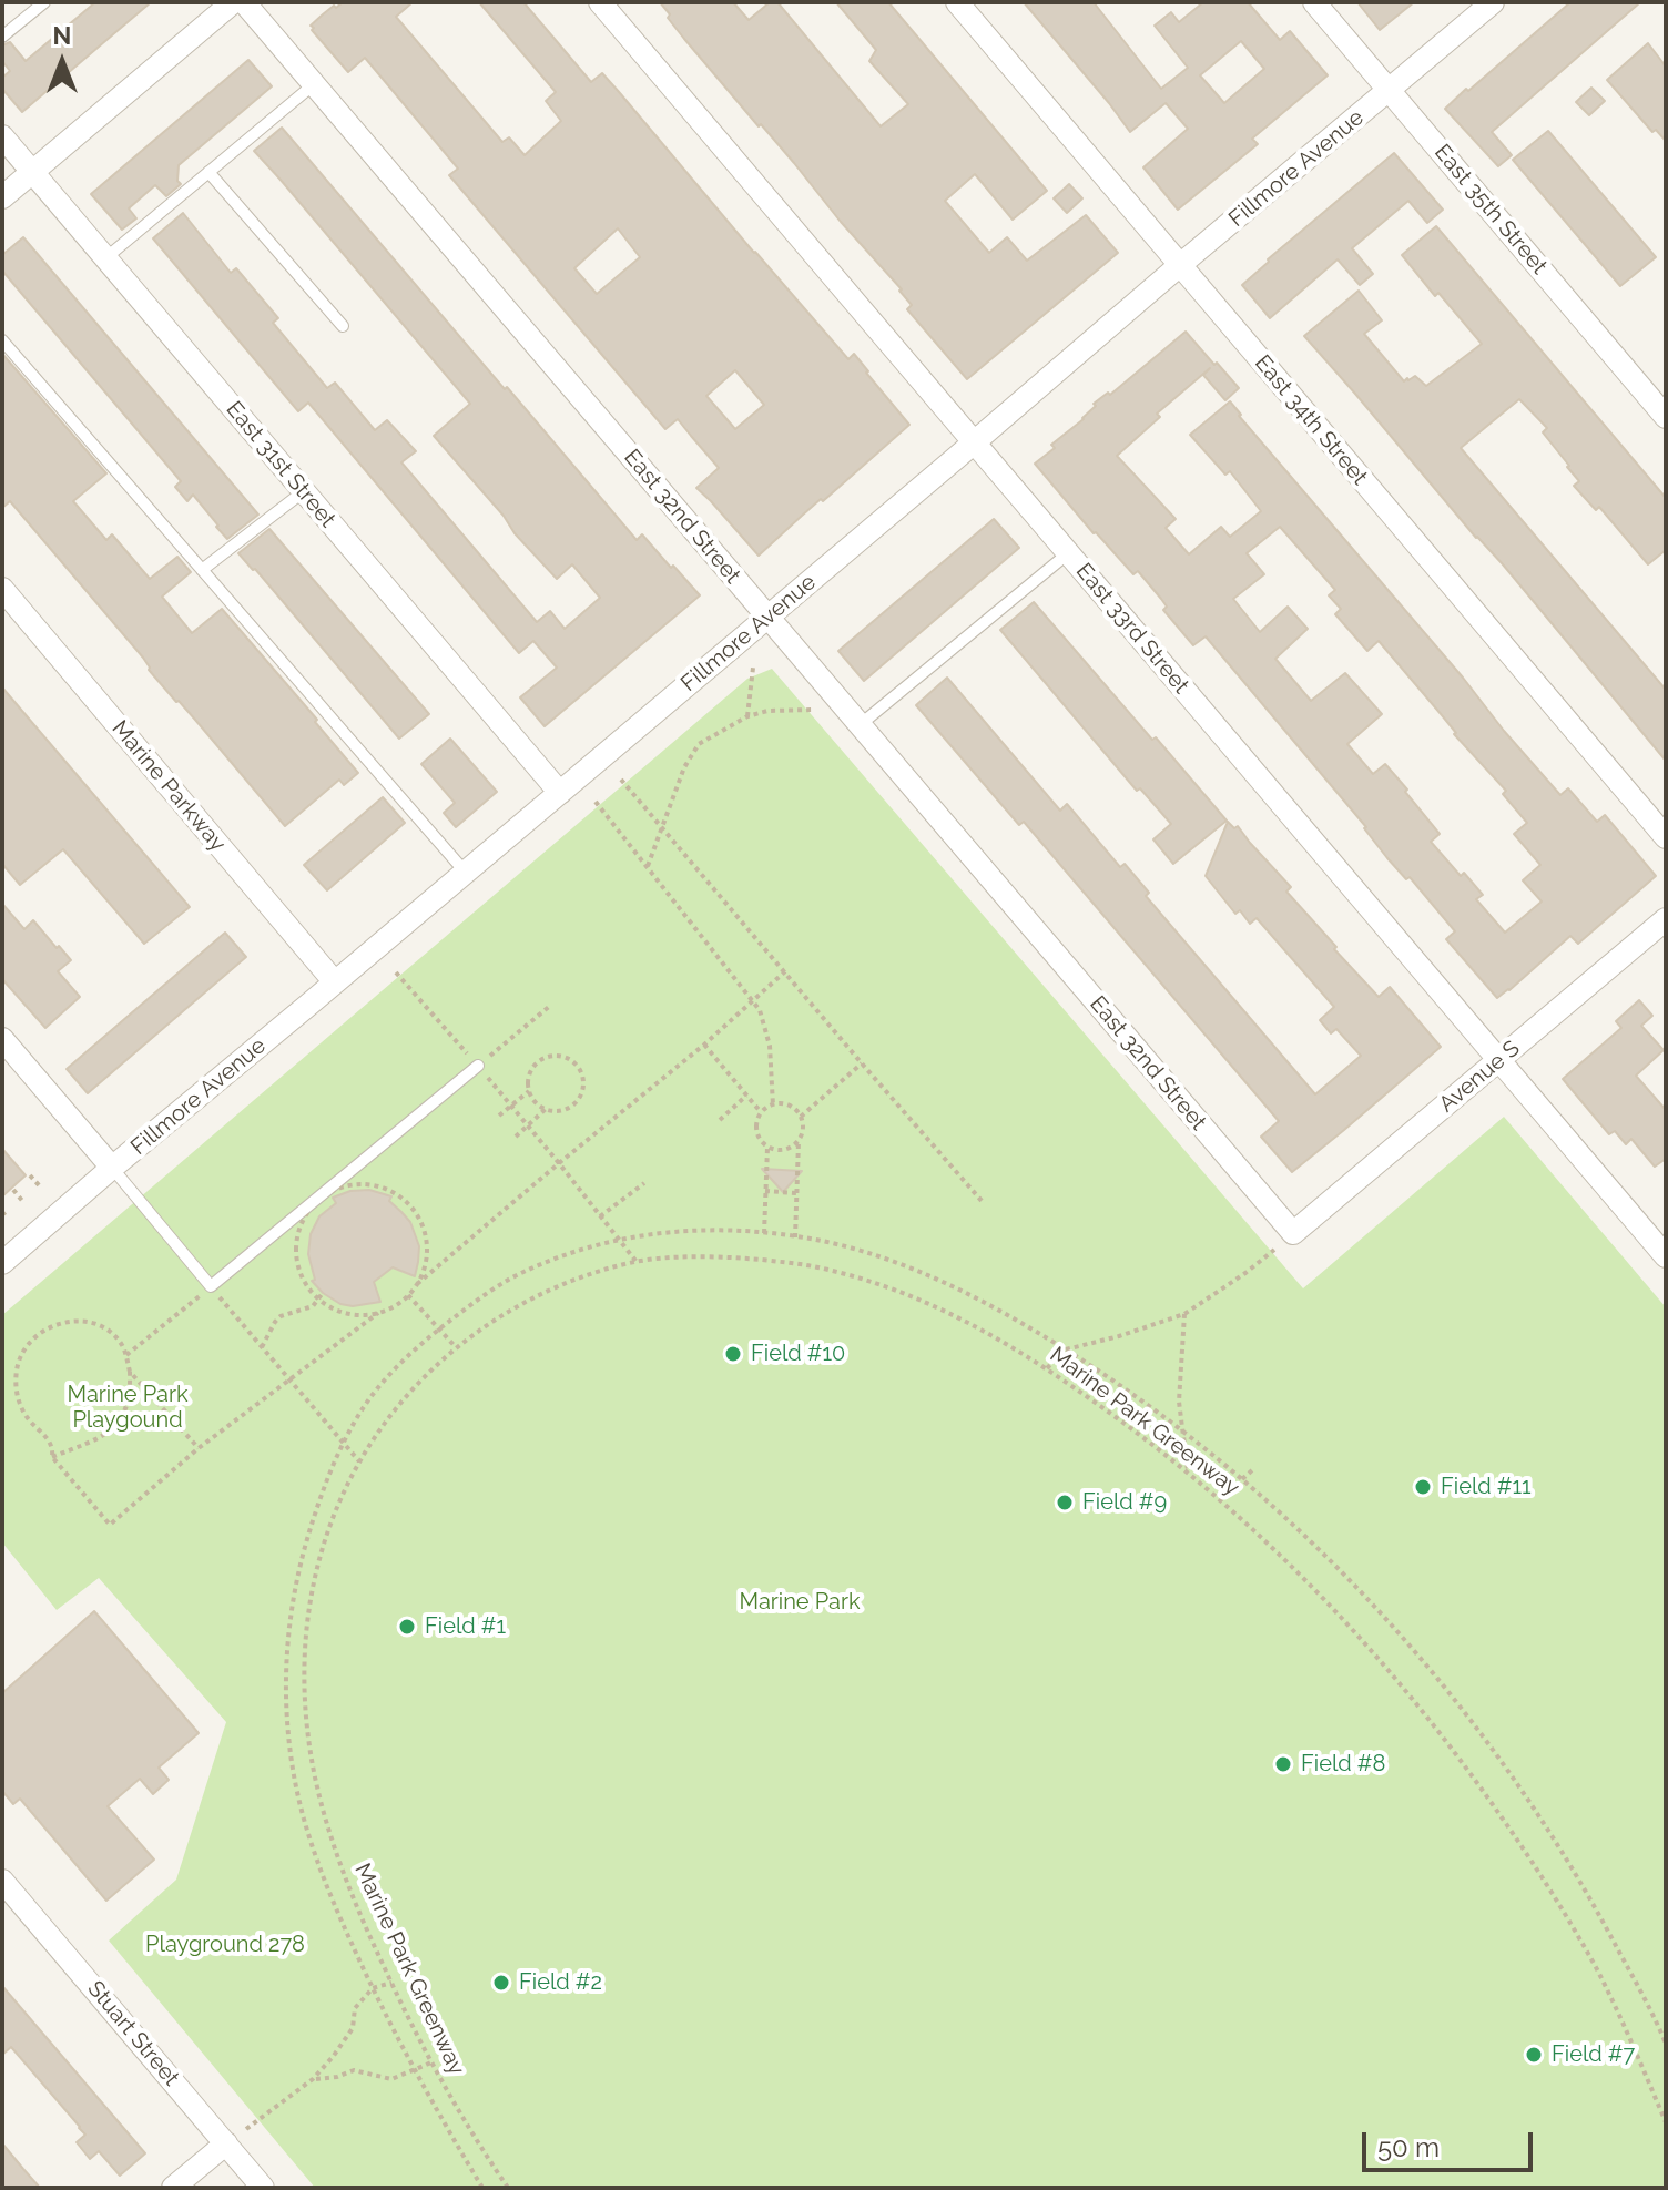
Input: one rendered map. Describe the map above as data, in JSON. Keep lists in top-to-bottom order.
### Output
{
  "streets": {
    "street": [
      "Fillmore Avenue",
      "East 35th Street",
      "East 34th Street",
      "East 31st Street",
      "East 32nd Street",
      "East 33rd Street",
      "Marine Parkway",
      "Avenue S",
      "Stuart Street"
    ],
    "path": ["Marine Park Greenway"]
  },
  "crossings": [
    ["Fillmore Avenue", "East 35th Street"],
    ["Fillmore Avenue", "East 34th Street"],
    ["Fillmore Avenue", "East 31st Street"],
    ["Fillmore Avenue", "East 32nd Street"],
    ["Fillmore Avenue", "East 33rd Street"],
    ["Fillmore Avenue", "Marine Parkway"],
    ["East 32nd Street", "Avenue S"],
    ["East 33rd Street", "Avenue S"]
  ],
  "parks": ["Marine Park Playgound", "Marine Park", "Playground 278"],
  "places": [
    "Field #10",
    "Field #11",
    "Field #9",
    "Field #1",
    "Field #8",
    "Field #2",
    "Field #7"
  ],
  "scale_bar": "50 m",
  "north": "top"
}
